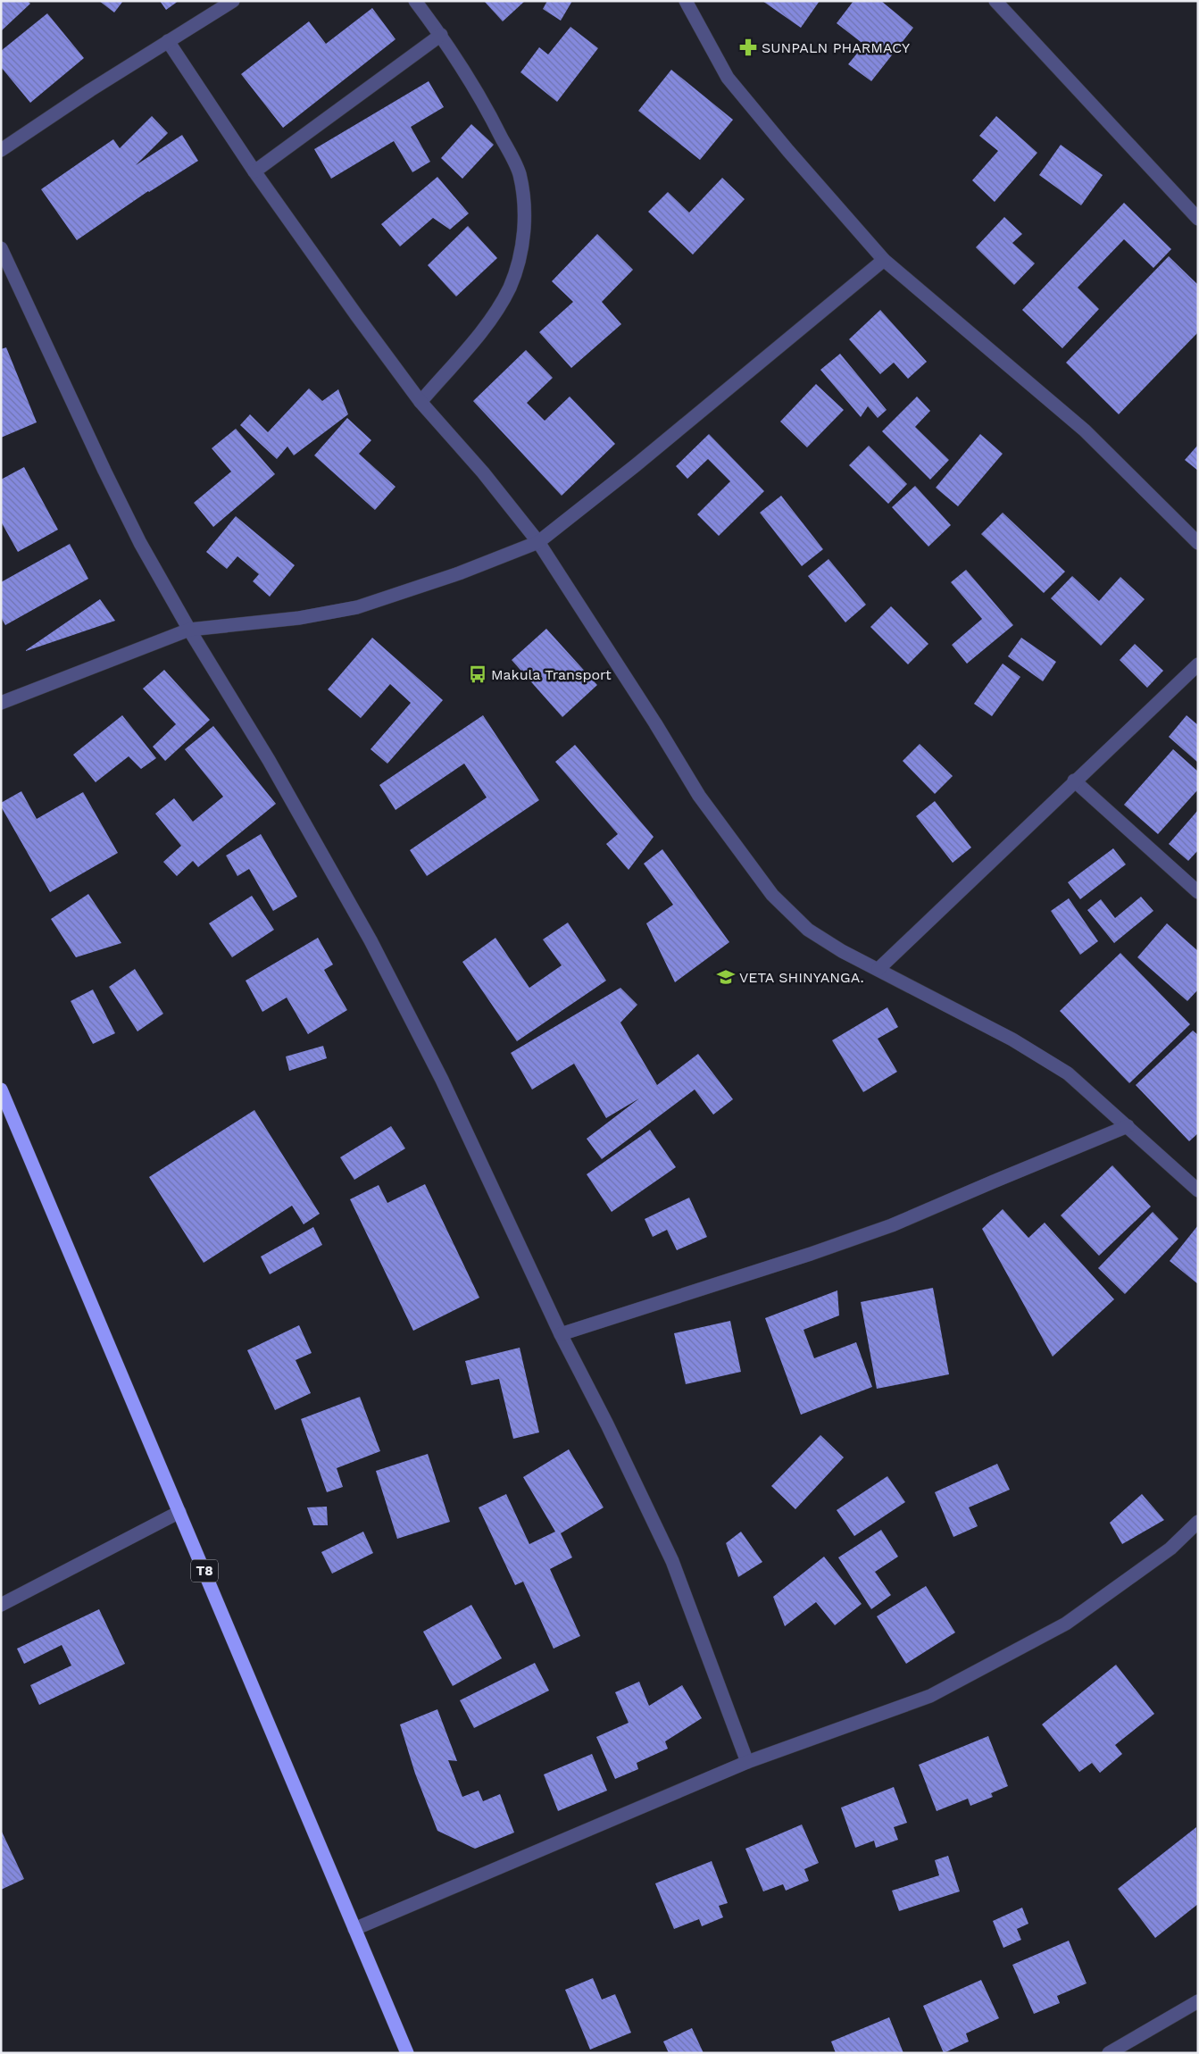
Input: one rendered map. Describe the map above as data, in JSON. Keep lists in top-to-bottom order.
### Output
{
  "streets": {
    "highway": ["T8"]
  },
  "places": {
    "pharmacy": ["SUNPALN PHARMACY"],
    "bus stop": ["Makula Transport"],
    "school or university": ["VETA SHINYANGA."]
  }
}
